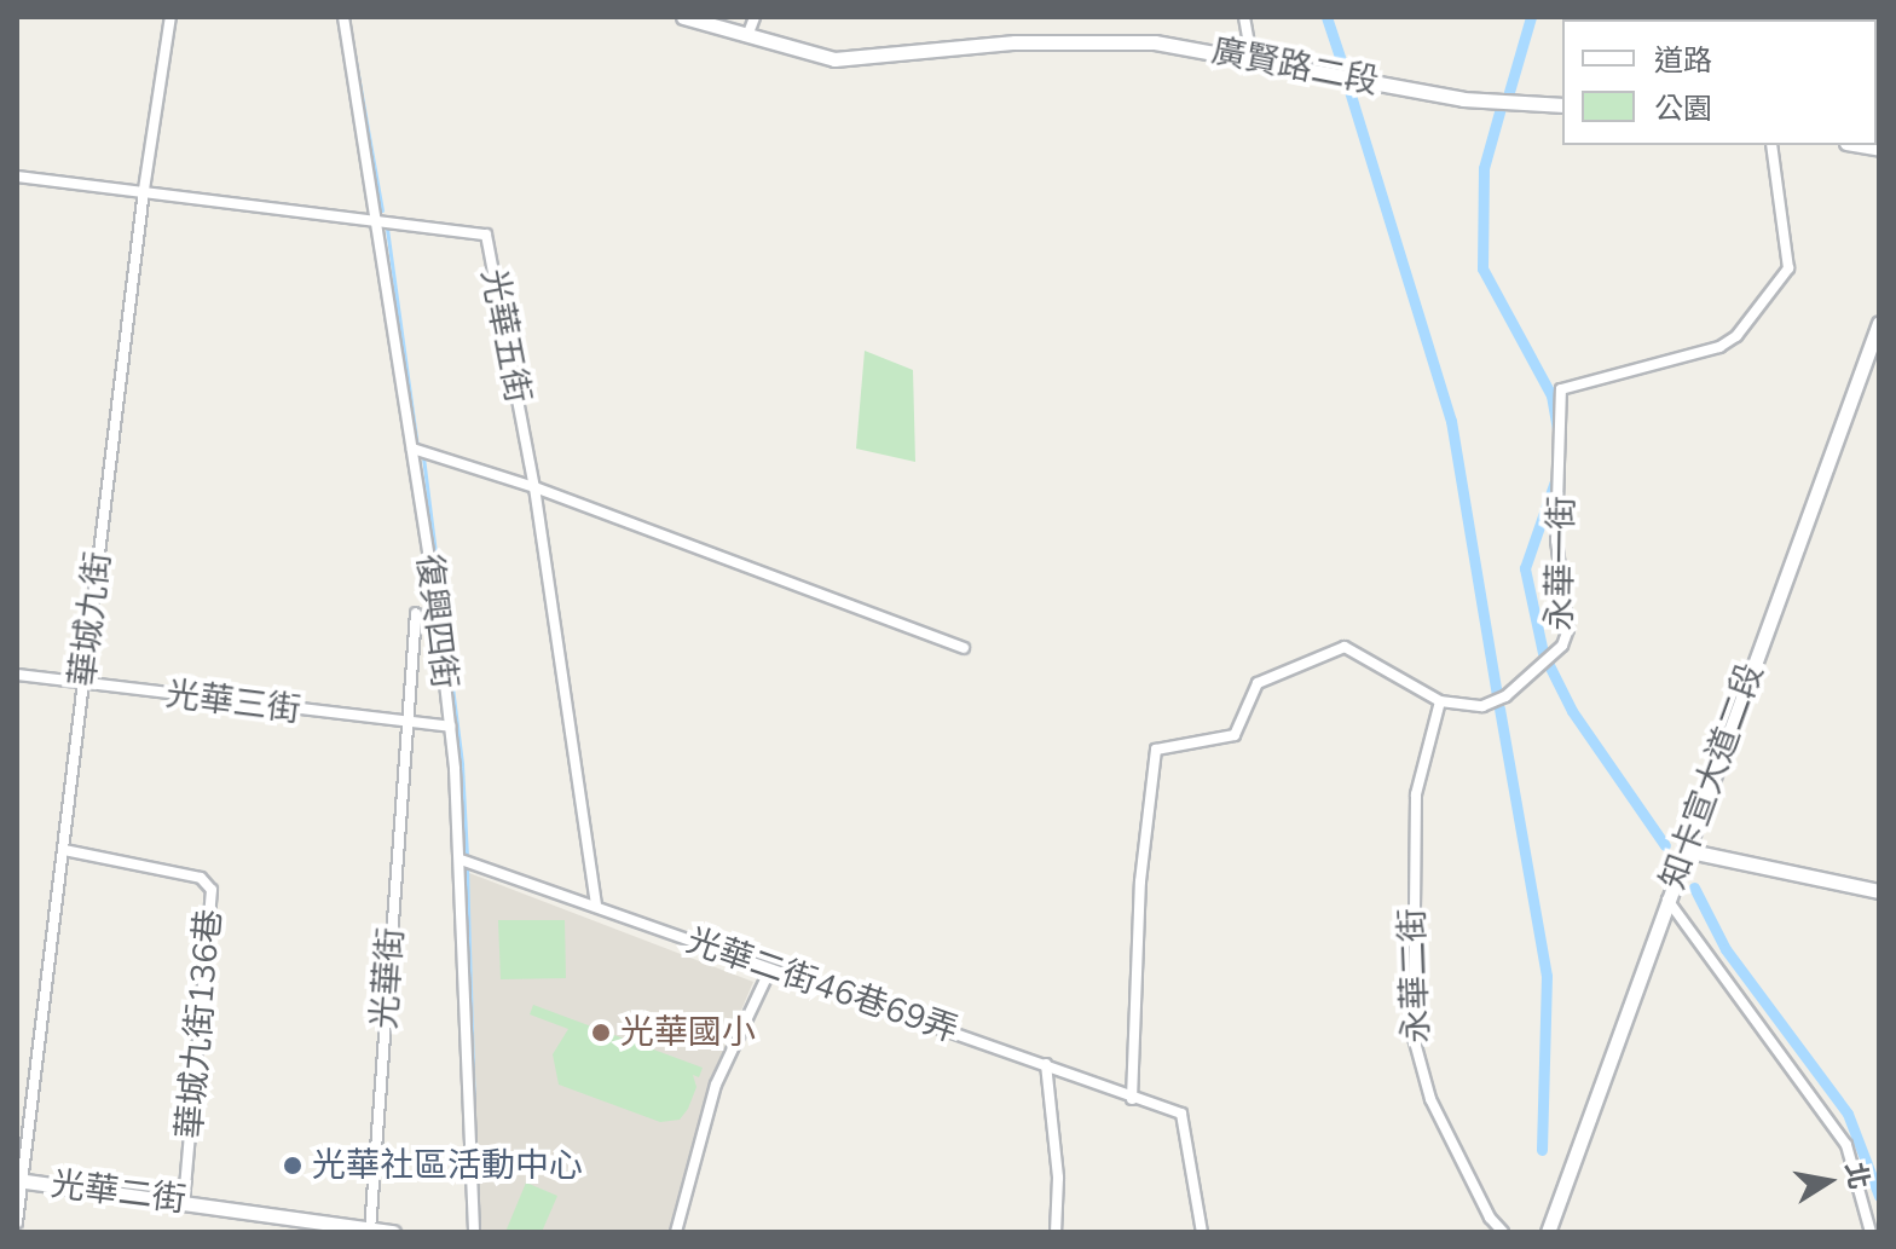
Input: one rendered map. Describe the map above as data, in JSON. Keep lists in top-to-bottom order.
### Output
{
  "streets": {
    "street": [
      "廣賢路二段",
      "光華五街",
      "永華一街",
      "華城九街",
      "復興四街",
      "光華三街",
      "知卡宣大道二段",
      "永華二街",
      "光華街",
      "光華二街46巷69弄",
      "華城九街136巷",
      "光華二街"
    ]
  },
  "crossings": [
    ["光華五街", "華城九街"],
    ["光華五街", "復興四街"],
    ["光華五街", "光華二街46巷69弄"],
    ["永華一街", "永華二街"],
    ["永華一街", "光華二街46巷69弄"],
    ["華城九街", "光華三街"],
    ["華城九街", "華城九街136巷"],
    ["華城九街", "光華二街"],
    ["復興四街", "光華三街"],
    ["復興四街", "光華二街46巷69弄"],
    ["光華三街", "光華街"],
    ["光華街", "光華二街"],
    ["華城九街136巷", "光華二街"]
  ],
  "places": ["光華國小", "光華社區活動中心"],
  "legend": ["道路", "公園"],
  "north": "right"
}
